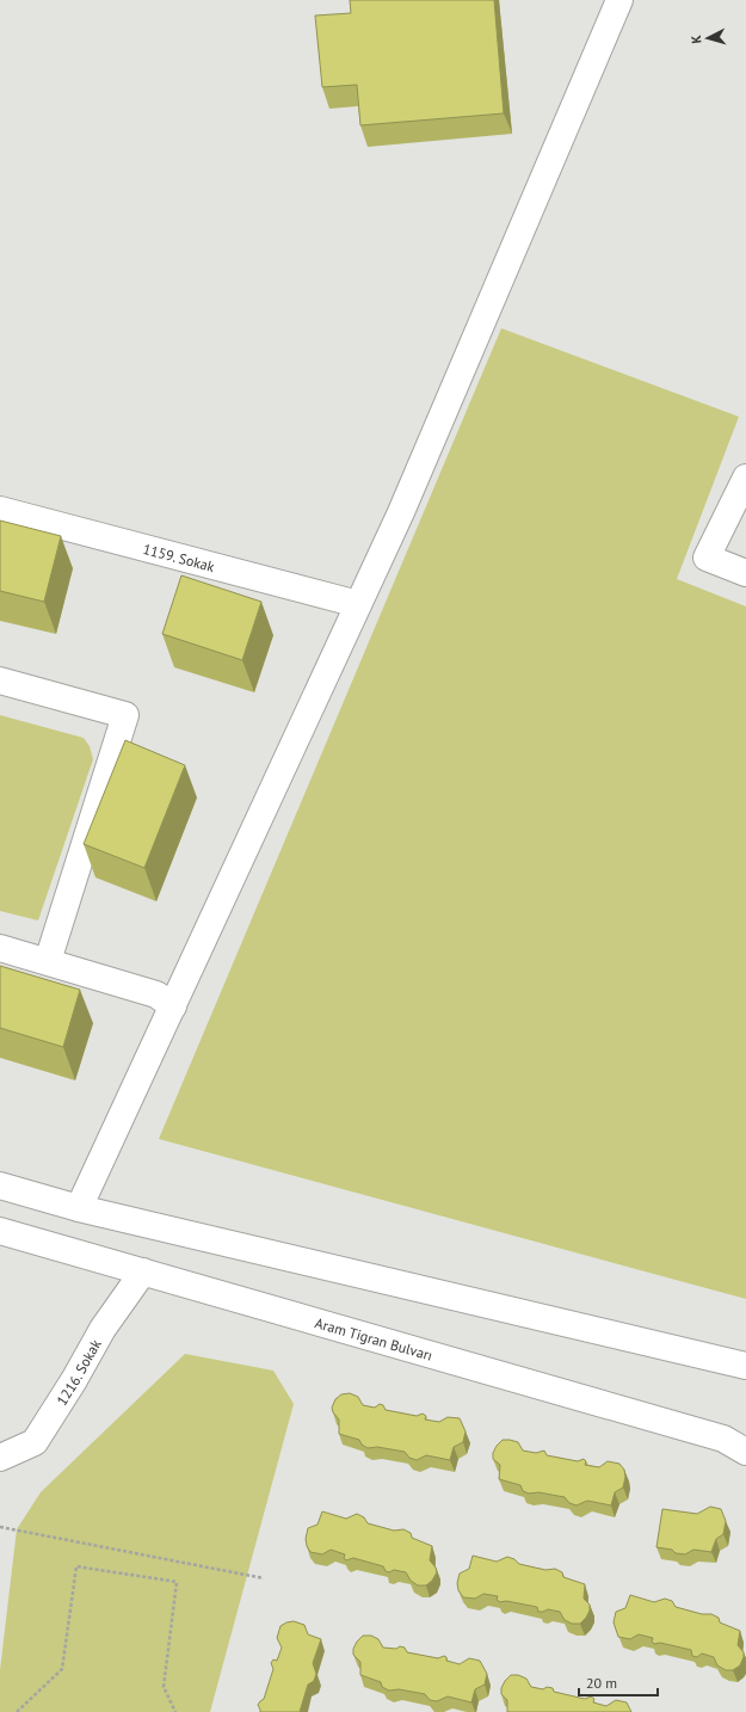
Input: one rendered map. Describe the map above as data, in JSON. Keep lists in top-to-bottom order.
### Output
{
  "streets": {
    "street": ["1159. Sokak", "Aram Tigran Bulvarı", "1216. Sokak"]
  },
  "crossings": [
    ["Aram Tigran Bulvarı", "1216. Sokak"]
  ],
  "scale_bar": "20 m",
  "north": "left"
}
